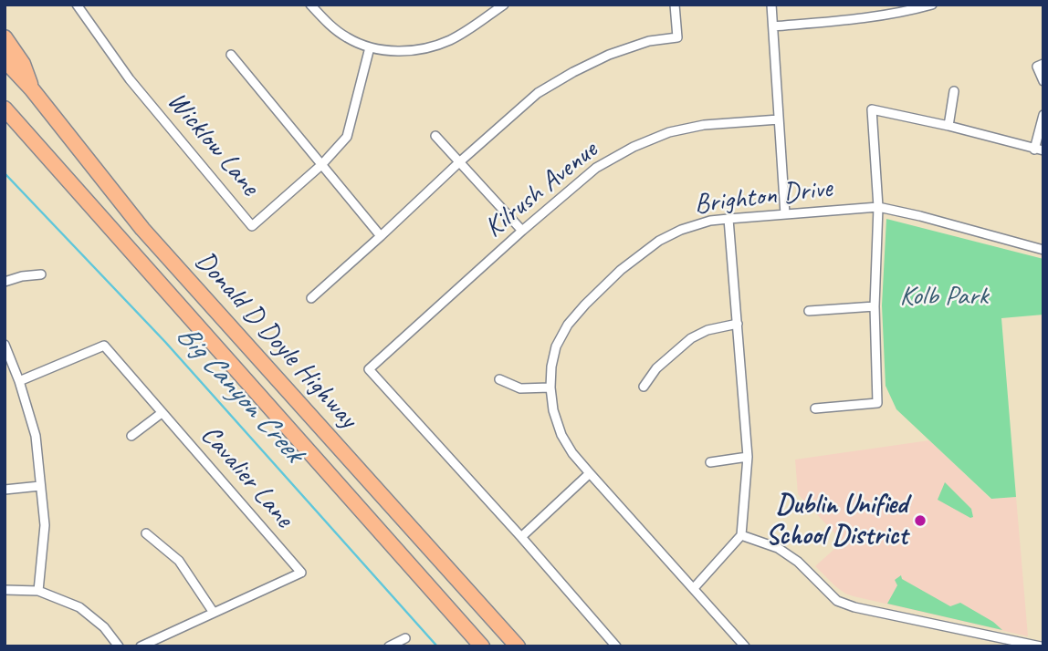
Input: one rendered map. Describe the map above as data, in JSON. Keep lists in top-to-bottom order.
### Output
{
  "streets": {
    "highway": ["Donald D Doyle Highway"],
    "street": [
      "Wicklow Lane",
      "Kilrush Avenue",
      "Brighton Drive",
      "Cavalier Lane"
    ]
  },
  "water": ["Big Canyon Creek"],
  "parks": ["Kolb Park"],
  "places": ["Dublin Unified School District"]
}
